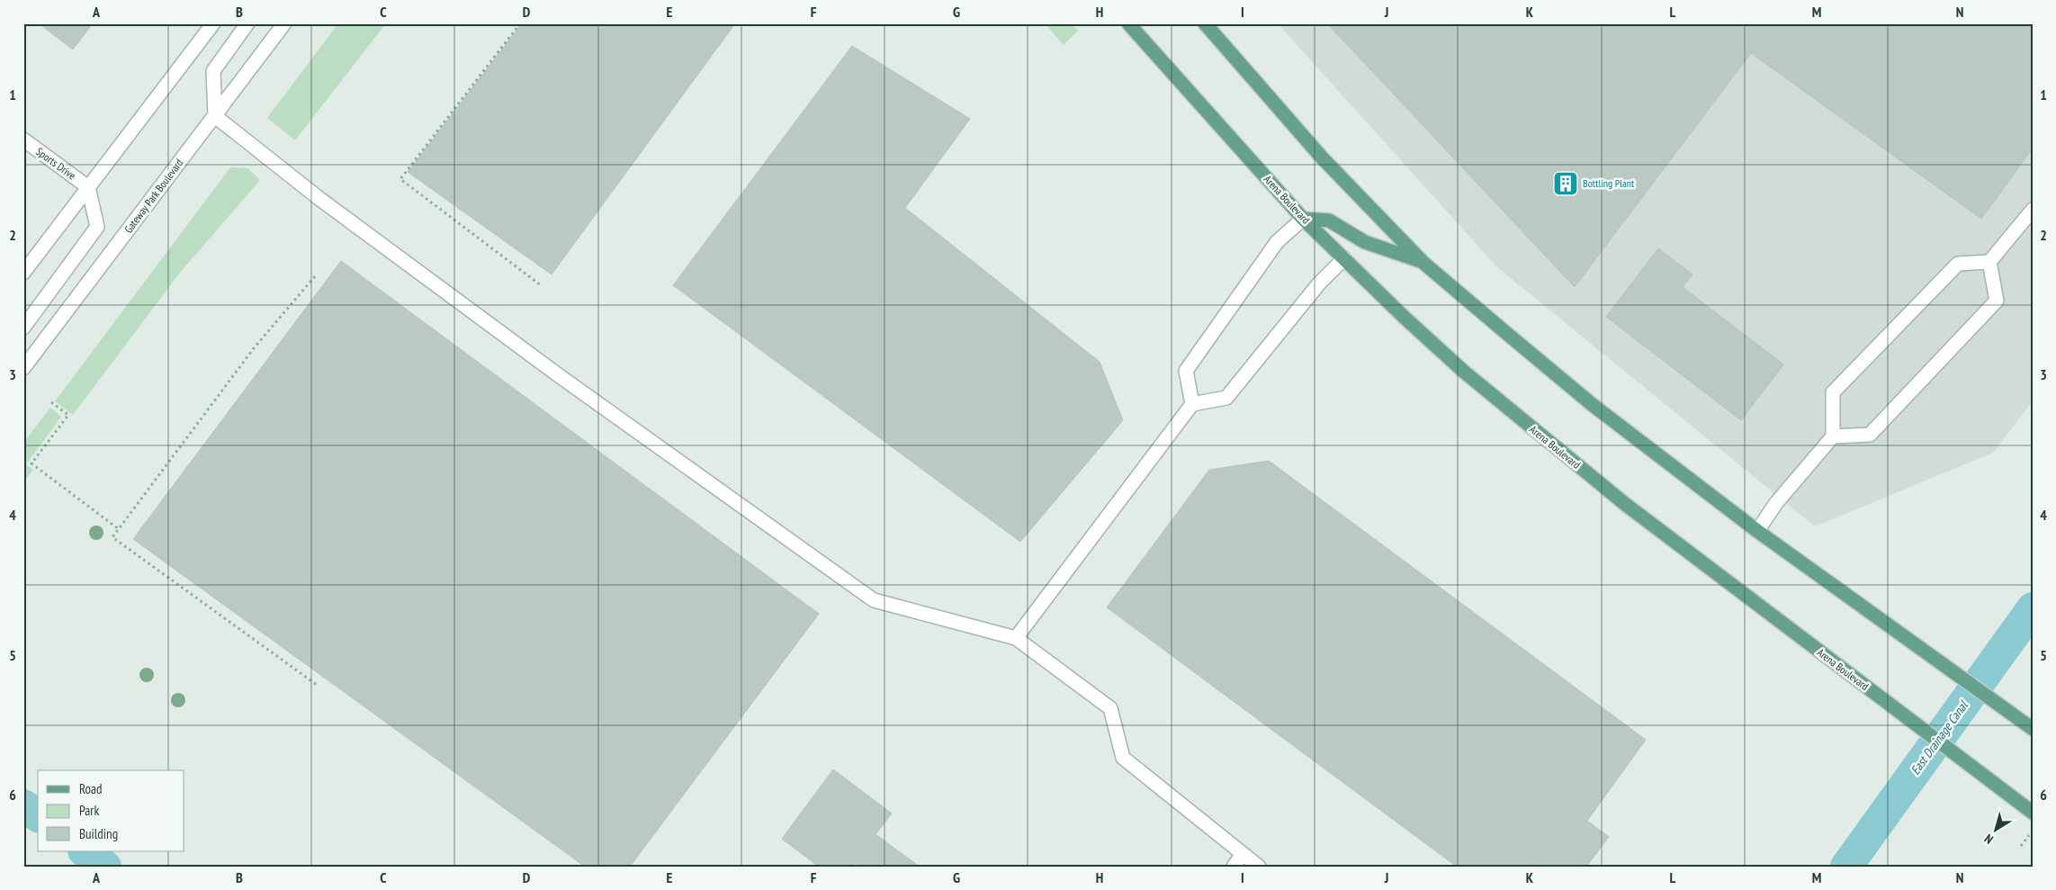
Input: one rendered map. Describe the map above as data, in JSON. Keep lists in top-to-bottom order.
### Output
{
  "streets": {
    "main road": ["Arena Boulevard"],
    "street": ["Sports Drive", "Gateway Park Boulevard"]
  },
  "water": ["East Drainage Canal"],
  "places": {
    "building": ["Bottling Plant"]
  },
  "legend": ["Road", "Park", "Building"],
  "north": "bottom left",
  "grid": {
    "columns": [
      "A",
      "B",
      "C",
      "D",
      "E",
      "F",
      "G",
      "H",
      "I",
      "J",
      "K",
      "L",
      "M",
      "N"
    ],
    "rows": [
      "1",
      "2",
      "3",
      "4",
      "5",
      "6"
    ]
  }
}
